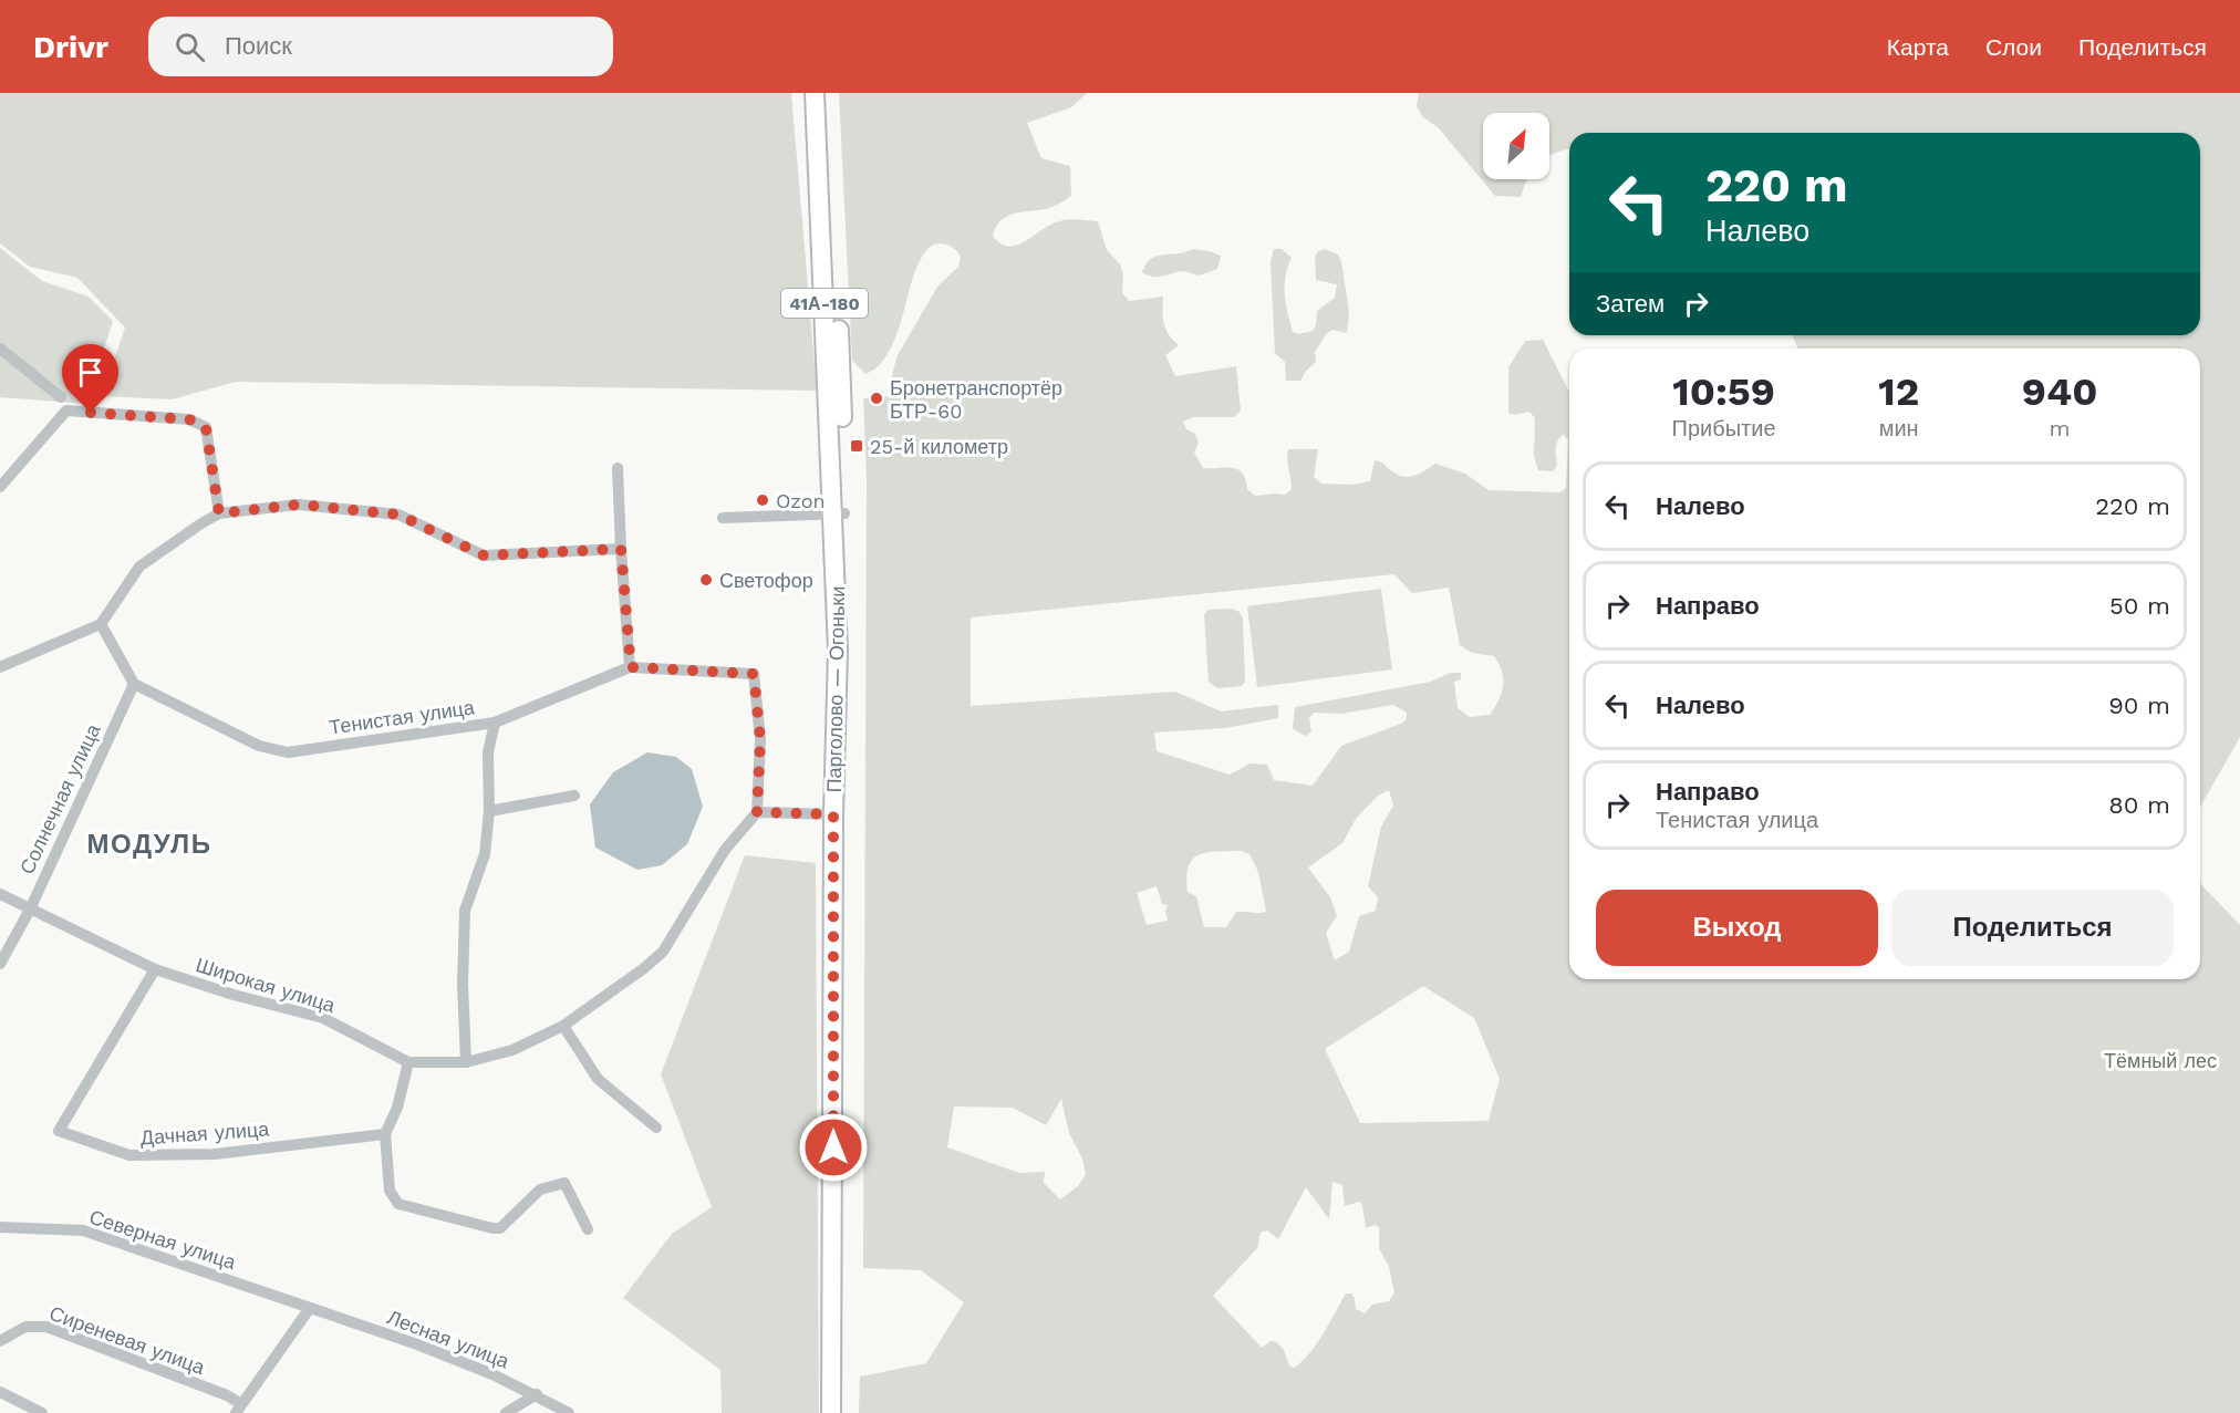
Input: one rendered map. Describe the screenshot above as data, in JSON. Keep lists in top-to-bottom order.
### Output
{
  "streets": {
    "main road": ["41А-180", "Парголово — Огоньки"],
    "street": [
      "Тенистая улица",
      "Солнечная улица",
      "Широкая улица",
      "Дачная улица",
      "Северная улица",
      "Лесная улица",
      "Сиреневая улица"
    ]
  },
  "crossings": [
    ["41А-180", "Парголово — Огоньки"],
    ["Тенистая улица", "Солнечная улица"],
    ["Солнечная улица", "Широкая улица"],
    ["Широкая улица", "Дачная улица"],
    ["Северная улица", "Лесная улица"]
  ],
  "districts": ["МОДУЛЬ"],
  "parks": ["Тёмный лес"],
  "places": {
    "other": ["Бронетранспортёр БТР-60", "Ozon", "Светофор"],
    "transit": ["25-й километр"]
  },
  "north": "top right",
  "page": {
    "header": "Drivr",
    "search": "Поиск",
    "nav": ["Карта", "Слои", "Поделиться"],
    "turn": ["220 m", "Налево"],
    "then": "Затем",
    "eta": [
      "10:59",
      "Прибытие",
      "12",
      "мин",
      "940",
      "m"
    ],
    "list": [
      {
        "name": "Налево",
        "value": "220 m"
      },
      {
        "name": "Направо",
        "value": "50 m"
      },
      {
        "name": "Налево",
        "value": "90 m"
      },
      {
        "name": "Направо",
        "note": "Тенистая улица",
        "value": "80 m"
      }
    ],
    "buttons": ["Выход", "Поделиться"]
  }
}
